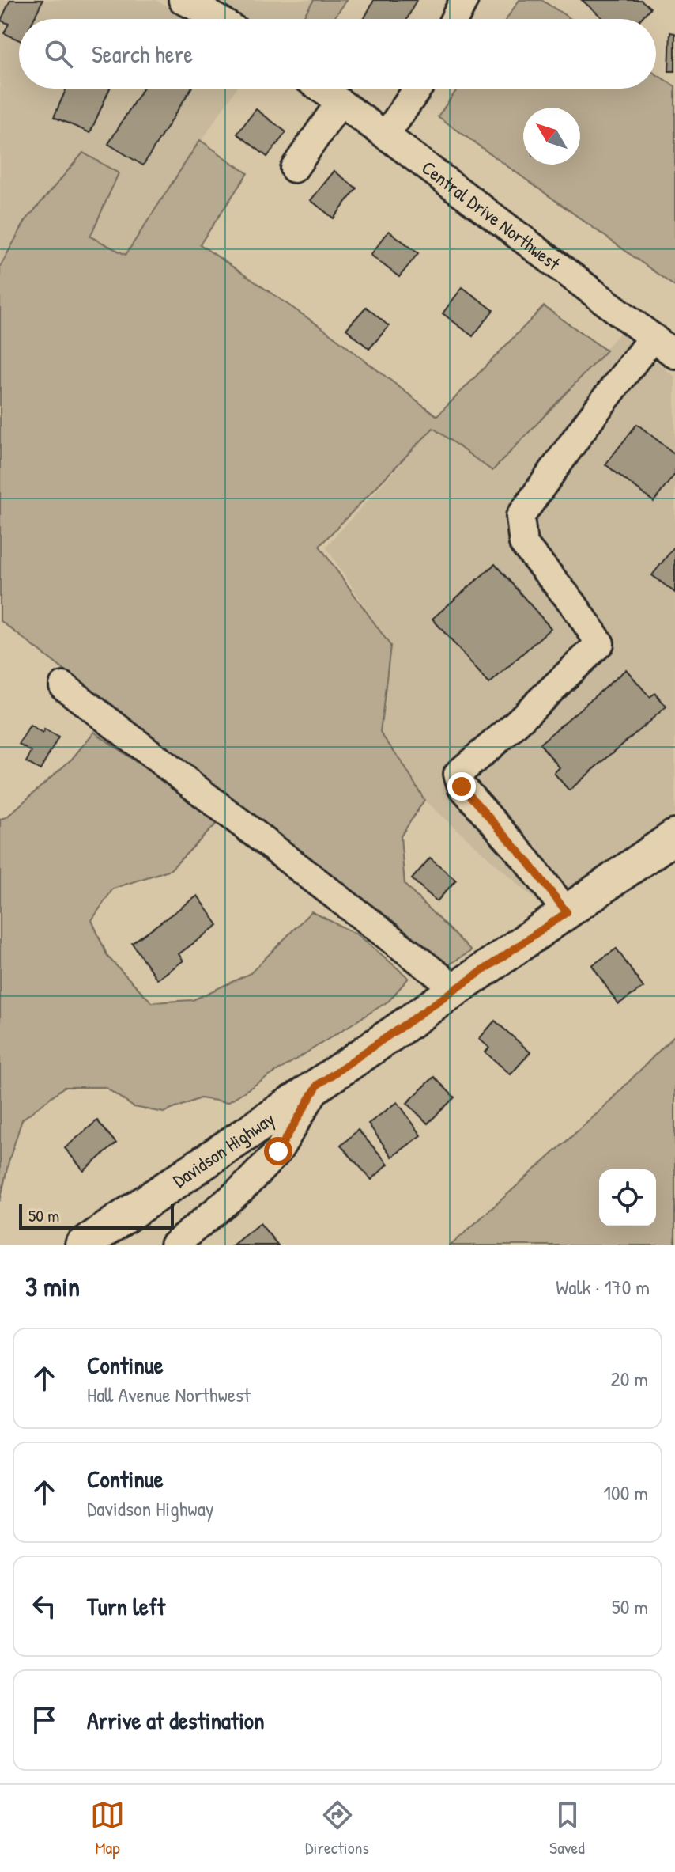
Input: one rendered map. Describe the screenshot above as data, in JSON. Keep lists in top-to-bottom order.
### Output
{
  "streets": {
    "main road": ["Davidson Highway"],
    "street": ["Central Drive Northwest"]
  },
  "scale_bar": "50 m",
  "north": "top left",
  "page": {
    "search": "Search here",
    "scale": "50 m",
    "heading": ["3 min", "Walk · 170 m"],
    "list": [
      ["Continue", "Hall Avenue Northwest", "20 m"],
      ["Continue", "Davidson Highway", "100 m"],
      ["Turn left", "50 m"],
      "Arrive at destination"
    ],
    "nav": ["Map", "Directions", "Saved"]
  }
}
